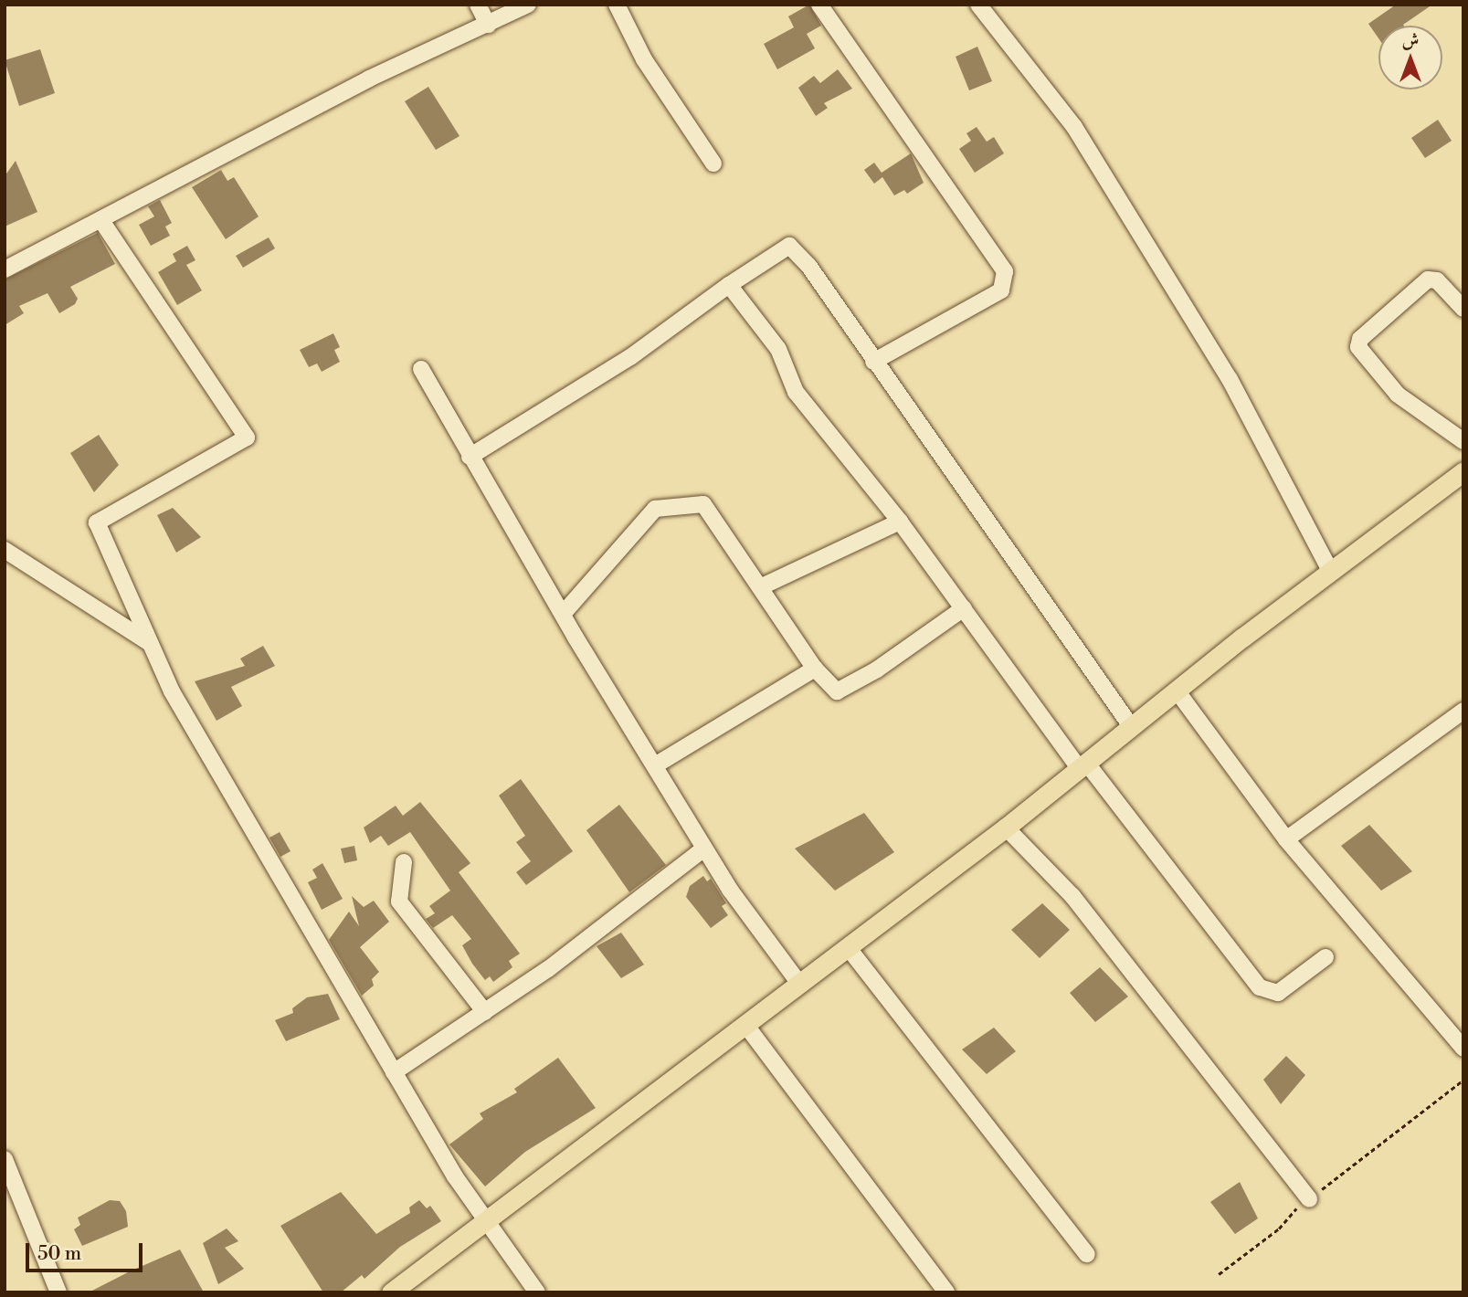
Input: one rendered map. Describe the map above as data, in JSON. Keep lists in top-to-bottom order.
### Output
{
  "scale_bar": "50 m",
  "north": "top"
}
